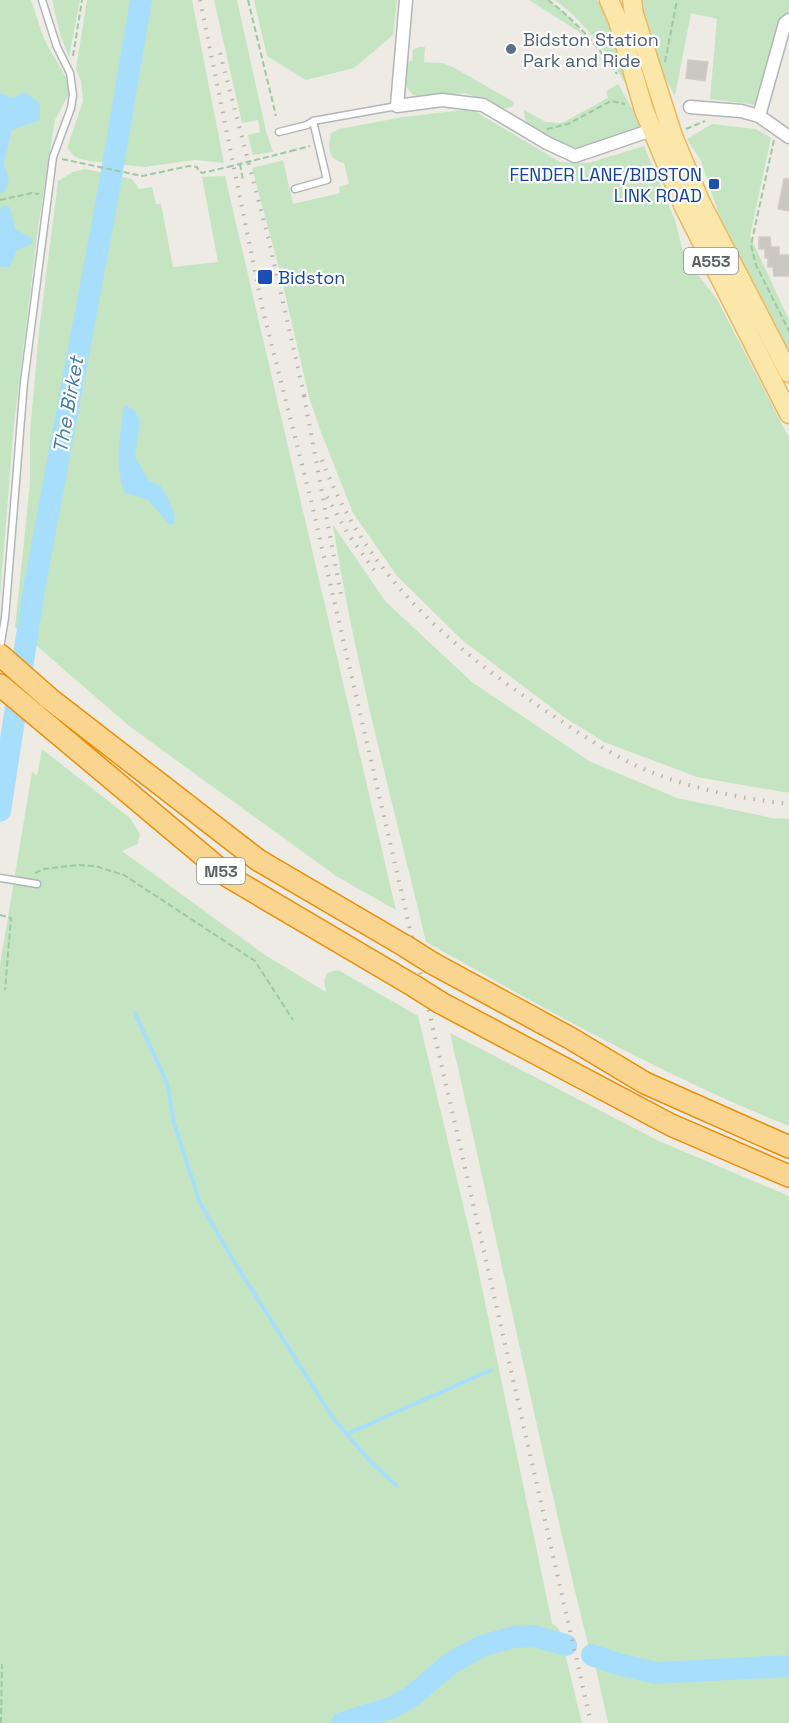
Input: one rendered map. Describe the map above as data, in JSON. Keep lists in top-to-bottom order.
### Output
{
  "streets": {
    "highway": ["M53"],
    "main road": ["A553"]
  },
  "water": ["The Birket"],
  "places": {
    "other": ["Bidston Station Park and Ride"],
    "transit": ["FENDER LANE/BIDSTON LINK ROAD", "Bidston"]
  }
}
